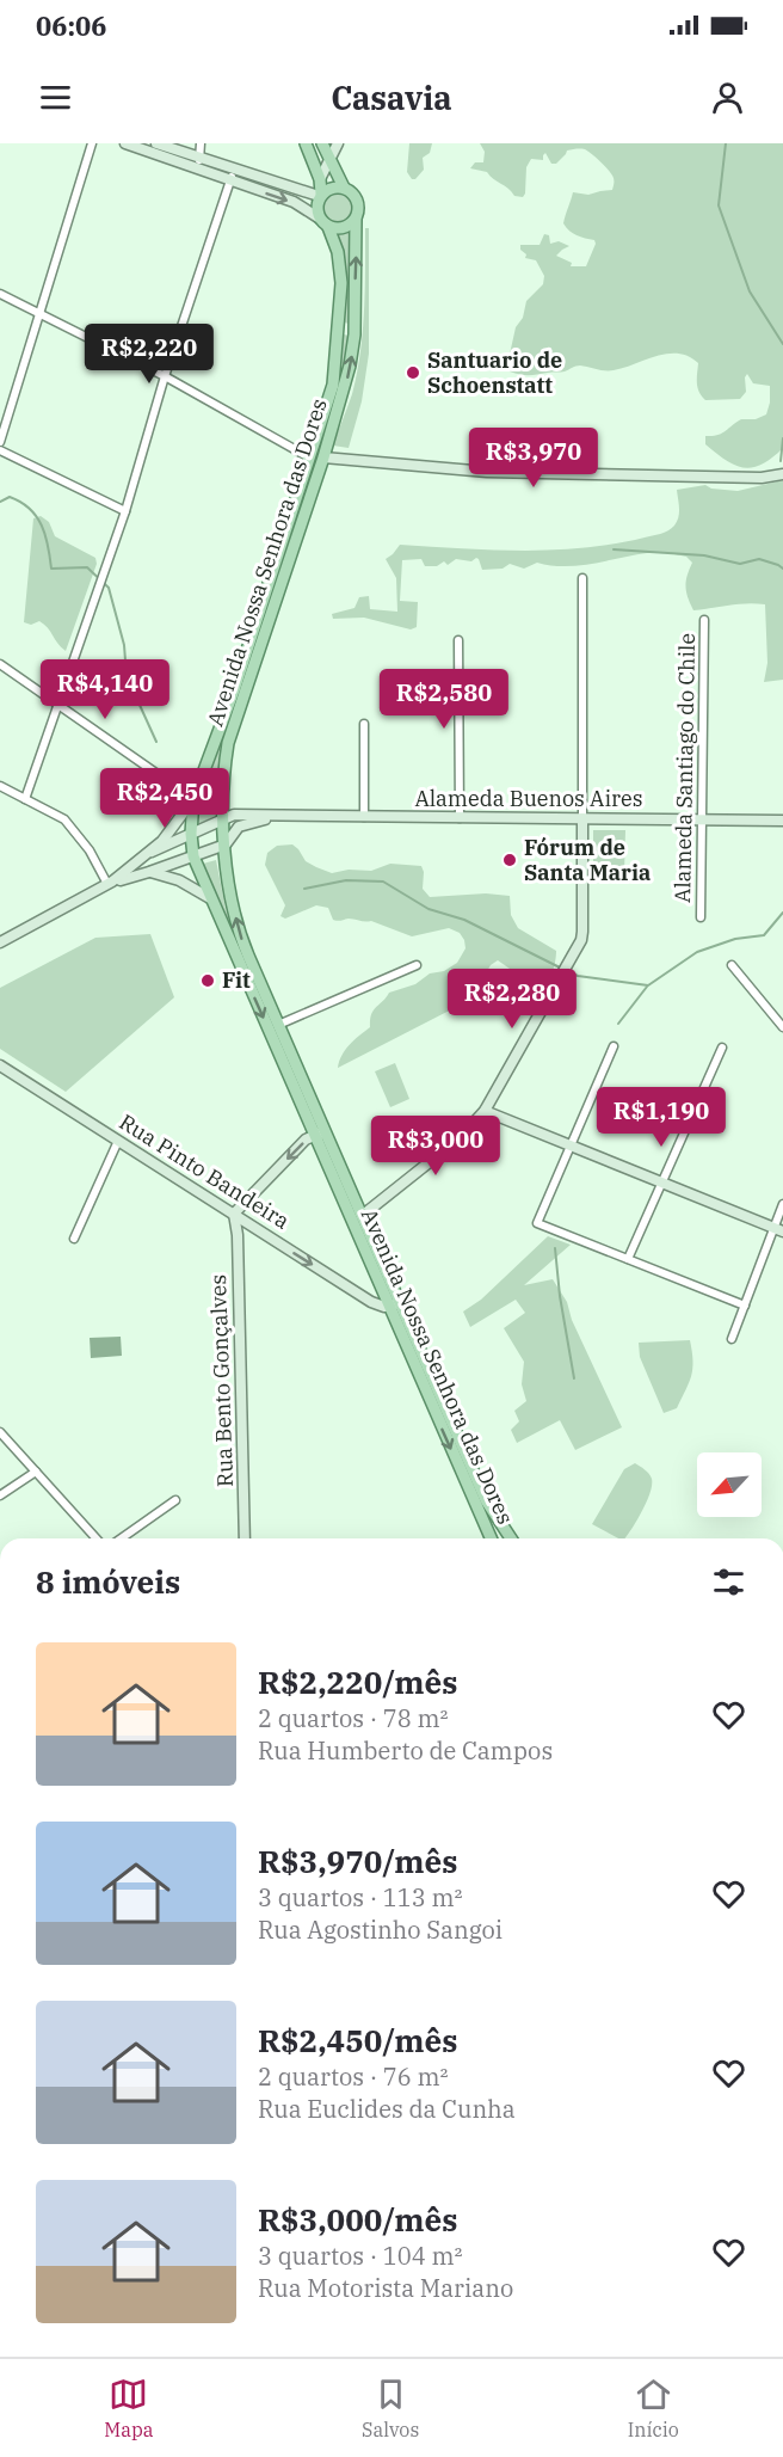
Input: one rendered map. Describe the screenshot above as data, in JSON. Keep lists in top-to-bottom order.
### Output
{
  "streets": {
    "main road": ["Avenida Nossa Senhora das Dores"],
    "street": [
      "Alameda Santiago do Chile",
      "Alameda Buenos Aires",
      "Rua Pinto Bandeira",
      "Rua Bento Gonçalves"
    ]
  },
  "crossings": [
    ["Avenida Nossa Senhora das Dores", "Alameda Buenos Aires"],
    ["Avenida Nossa Senhora das Dores", "Rua Pinto Bandeira"],
    ["Alameda Santiago do Chile", "Alameda Buenos Aires"],
    ["Rua Pinto Bandeira", "Rua Bento Gonçalves"]
  ],
  "one_way": ["Rua Pinto Bandeira"],
  "places": ["Santuario de Schoenstatt", "Fórum de Santa Maria", "Fit"],
  "north": "bottom left",
  "page": {
    "status": "06:06",
    "header": "Casavia",
    "price": [
      "R$2,220",
      "R$3,970",
      "R$4,140",
      "R$2,580",
      "R$2,450",
      "R$2,280",
      "R$1,190",
      "R$3,000"
    ],
    "heading": "8 imóveis",
    "list": [
      {
        "name": "R$2,220/mês",
        "note": "2 quartos · 78 m² · Rua Humberto de Campos"
      },
      {
        "name": "R$3,970/mês",
        "note": "3 quartos · 113 m² · Rua Agostinho Sangoi"
      },
      {
        "name": "R$2,450/mês",
        "note": "2 quartos · 76 m² · Rua Euclides da Cunha"
      },
      {
        "name": "R$3,000/mês",
        "note": "3 quartos · 104 m² · Rua Motorista Mariano"
      }
    ],
    "tabs": ["Mapa", "Salvos", "Início"]
  }
}
